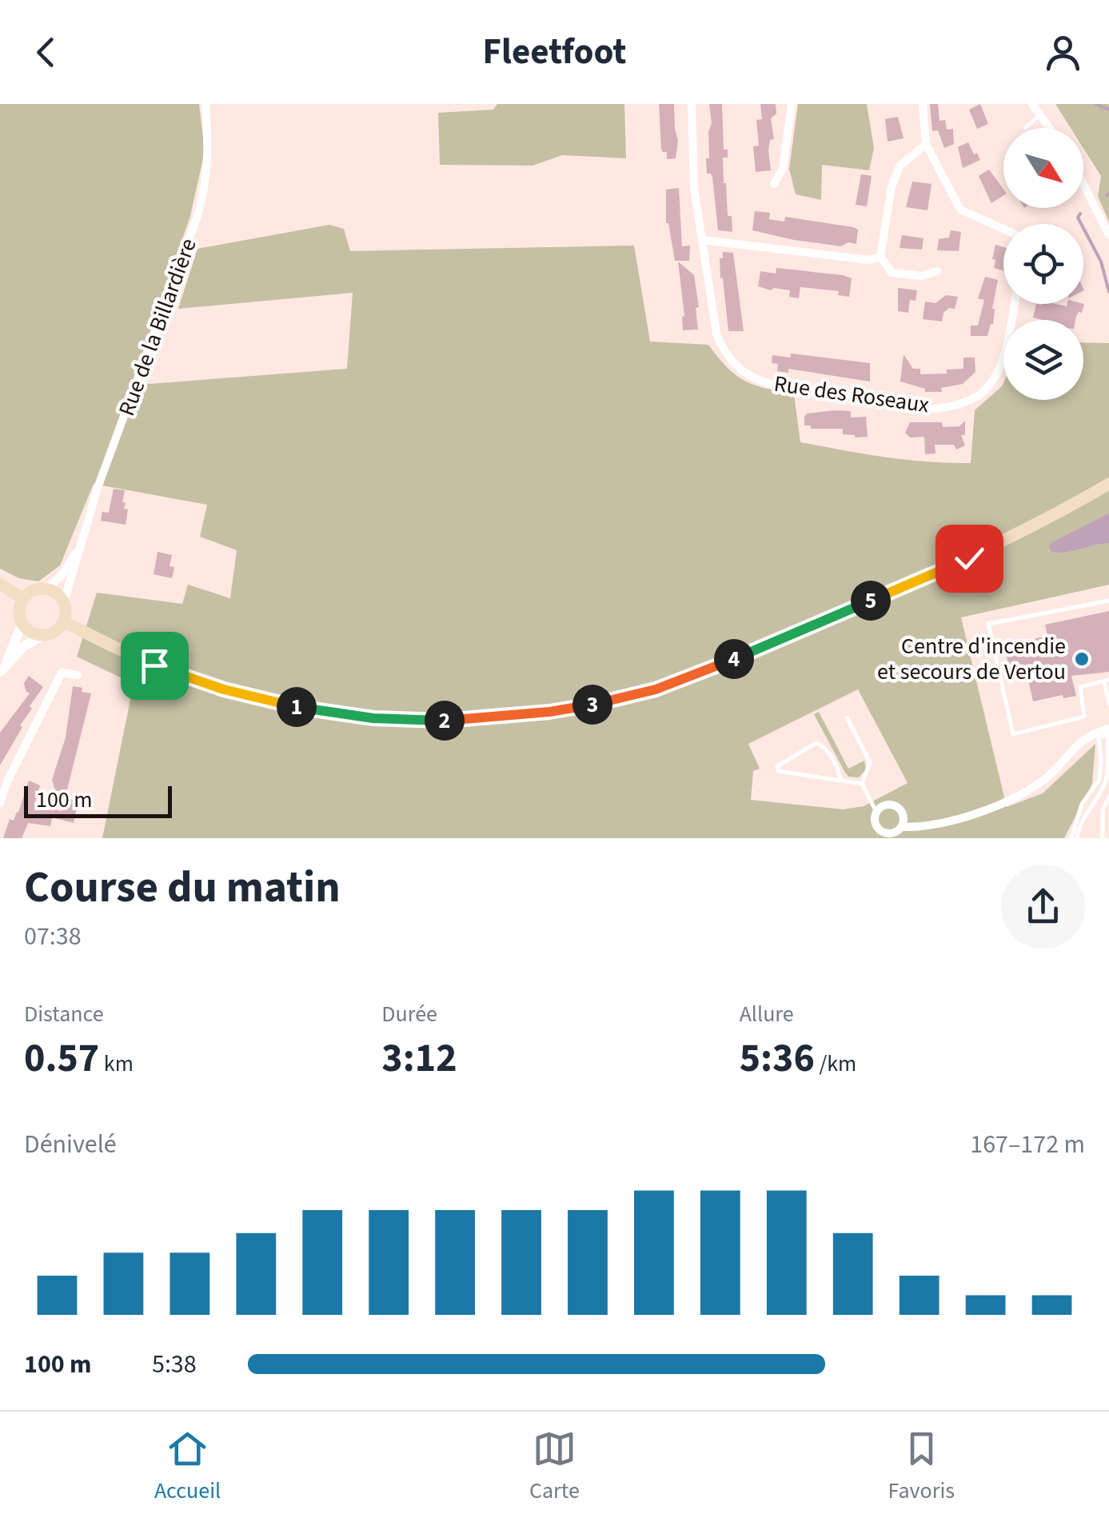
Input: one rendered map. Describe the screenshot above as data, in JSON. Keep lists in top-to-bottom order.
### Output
{
  "streets": {
    "street": ["Rue de la Billardière", "Rue des Roseaux"]
  },
  "places": ["Centre d'incendie et secours de Vertou"],
  "scale_bar": "100 m",
  "north": "bottom right",
  "page": {
    "header": "Fleetfoot",
    "pins": [
      "5",
      "4",
      "3",
      "1",
      "2"
    ],
    "scale": "100 m",
    "heading": ["Course du matin", "07:38"],
    "stats": [
      ["Distance", "0.57 km"],
      ["Durée", "3:12"],
      ["Allure", "5:36 /km"]
    ],
    "chart": ["Dénivelé", "167–172 m"],
    "list": [
      {
        "name": "100 m",
        "note": "5:38"
      }
    ],
    "tabs": ["Accueil", "Carte", "Favoris"]
  }
}
